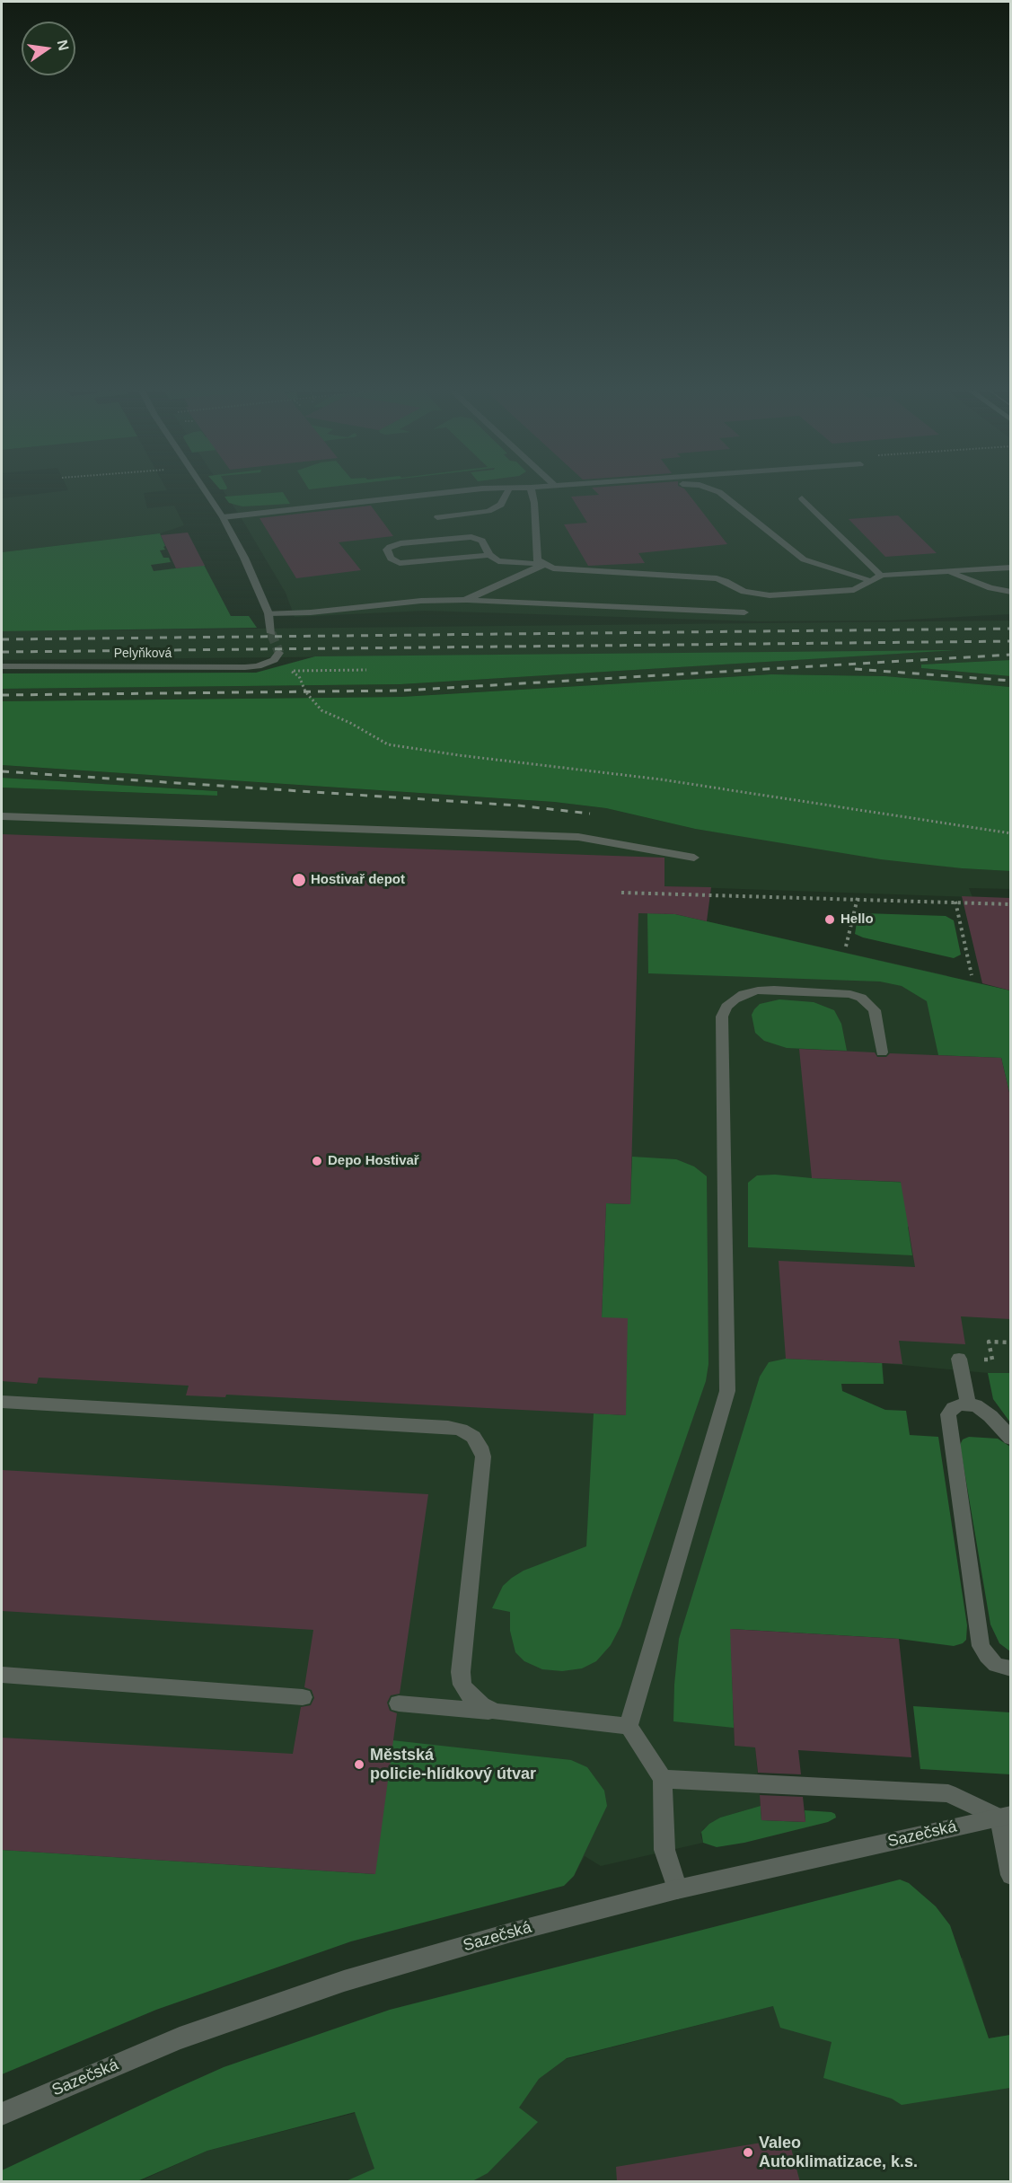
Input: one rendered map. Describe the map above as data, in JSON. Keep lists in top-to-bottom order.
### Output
{
  "streets": {
    "street": ["Pelyňková", "Sazečská"]
  },
  "places": [
    "Hostivař depot",
    "Hello",
    "Depo Hostivař",
    "Městská policie-hlídkový útvar",
    "Valeo Autoklimatizace, k.s."
  ],
  "north": "right"
}
